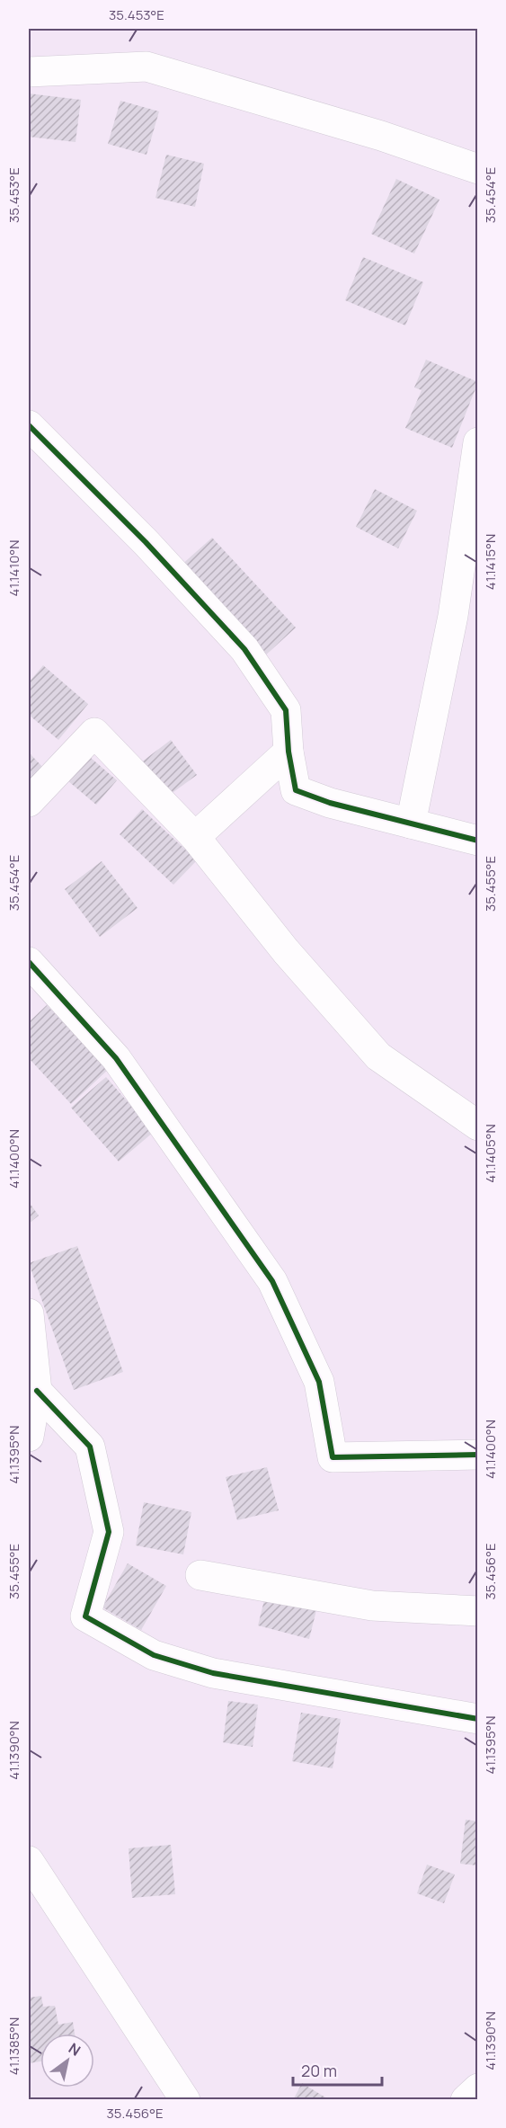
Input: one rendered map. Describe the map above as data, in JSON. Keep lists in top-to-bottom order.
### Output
{
  "scale_bar": "20 m",
  "north": "top right",
  "coordinates": [
    "35.453°E",
    "35.454°E",
    "41.1415°N",
    "41.1410°N",
    "35.455°E",
    "41.1405°N",
    "41.1400°N",
    "41.1395°N",
    "35.456°E",
    "41.1390°N",
    "41.1385°N"
  ]
}
